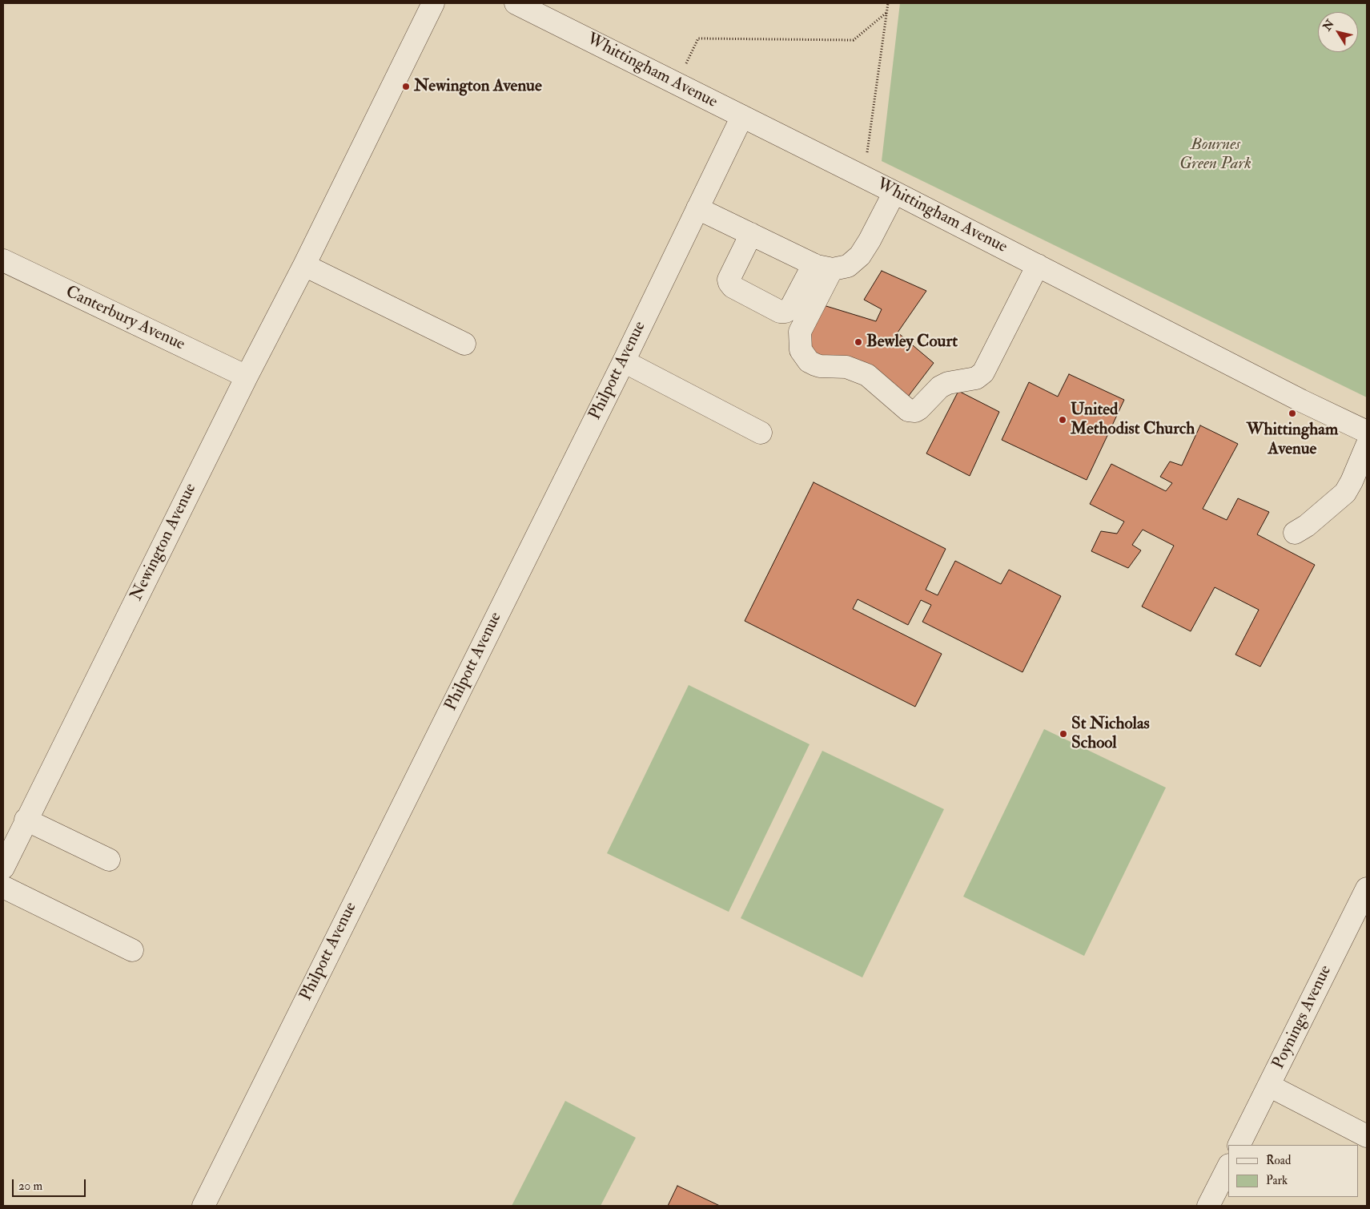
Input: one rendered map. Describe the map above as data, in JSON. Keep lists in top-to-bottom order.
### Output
{
  "streets": {
    "street": [
      "Whittingham Avenue",
      "Canterbury Avenue",
      "Philpott Avenue",
      "Newington Avenue",
      "Poynings Avenue"
    ]
  },
  "crossings": [
    ["Whittingham Avenue", "Philpott Avenue"],
    ["Canterbury Avenue", "Newington Avenue"]
  ],
  "parks": ["Bournes Green Park"],
  "places": [
    "Newington Avenue",
    "Bewley Court",
    "Whittingham Avenue",
    "United Methodist Church",
    "St Nicholas School"
  ],
  "legend": ["Road", "Park"],
  "scale_bar": "20 m",
  "north": "top left"
}
